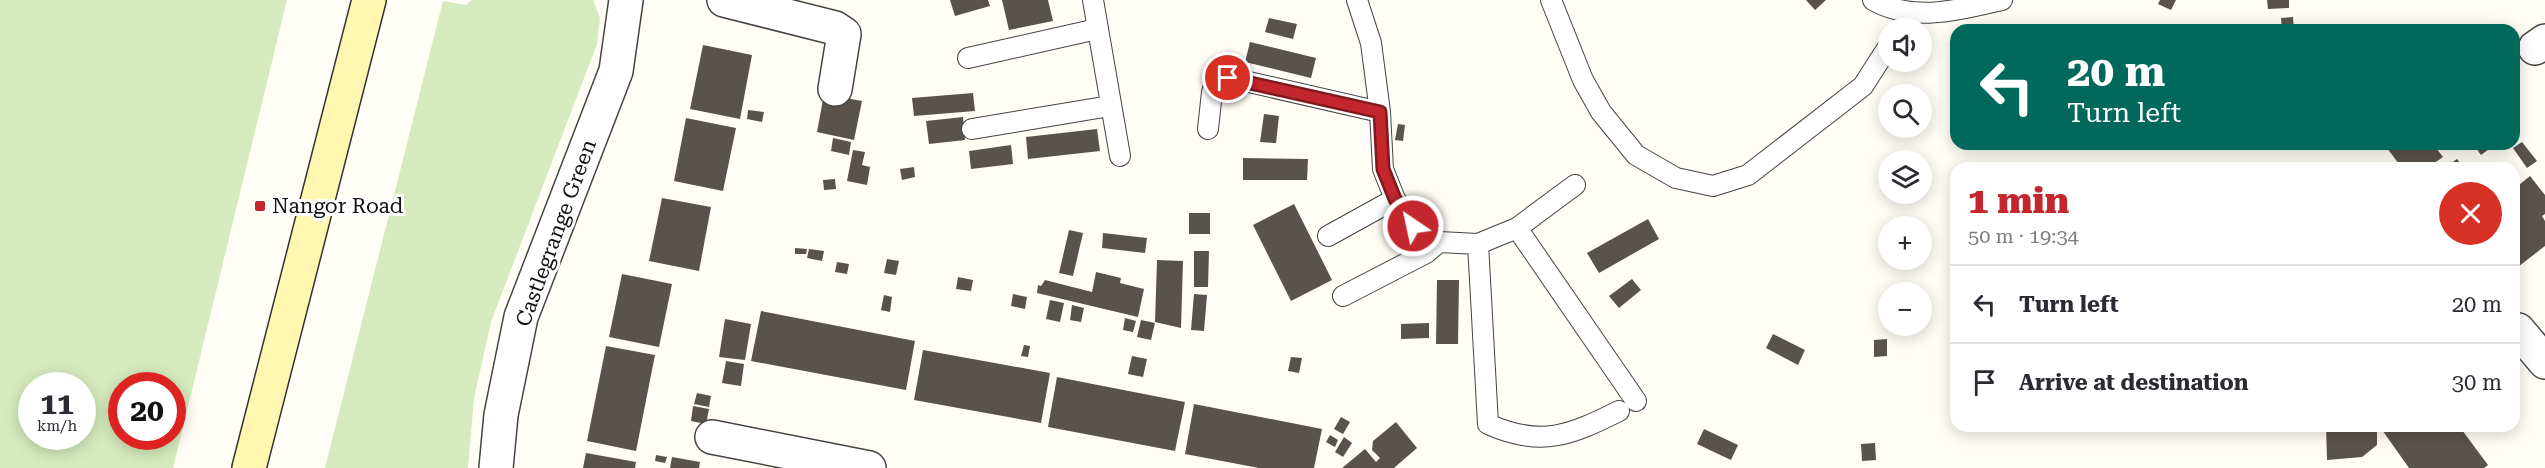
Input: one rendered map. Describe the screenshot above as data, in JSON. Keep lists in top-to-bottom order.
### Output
{
  "streets": {
    "street": ["Castlegrange Green"]
  },
  "places": {
    "transit": ["Nangor Road"]
  },
  "page": {
    "map_buttons": ["+", "−"],
    "turn": ["20 m", "Turn left"],
    "heading": ["1 min", "50 m · 19:34"],
    "list": [
      {
        "name": "Turn left",
        "value": "20 m"
      },
      {
        "name": "Arrive at destination",
        "value": "30 m"
      }
    ],
    "speed": "11 km/h",
    "limit": "20"
  }
}
